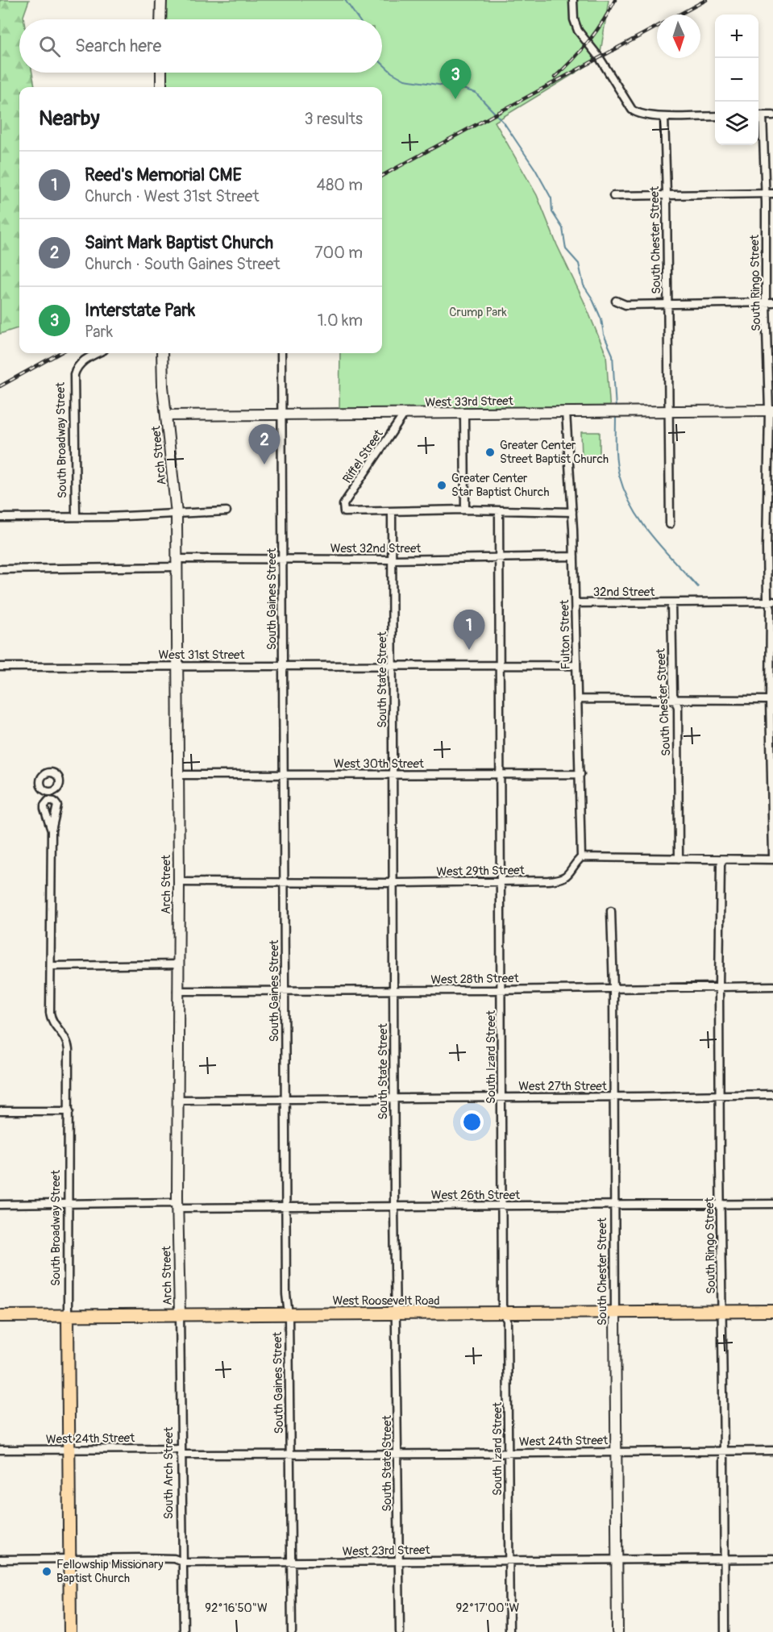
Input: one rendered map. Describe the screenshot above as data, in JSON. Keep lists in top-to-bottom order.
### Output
{
  "streets": {
    "main road": [
      "South Chester Street",
      "West 33rd Street",
      "South Broadway Street",
      "Arch Street",
      "West Roosevelt Road"
    ],
    "street": [
      "South Ringo Street",
      "Riffel Street",
      "West 32nd Street",
      "32nd Street",
      "South Gaines Street",
      "Fulton Street",
      "West 31st Street",
      "South State Street",
      "West 30th Street",
      "West 29th Street",
      "West 28th Street",
      "South Izard Street",
      "West 27th Street",
      "West 26th Street",
      "West 24th Street",
      "South Arch Street",
      "West 23rd Street"
    ]
  },
  "crossings": [
    ["South Chester Street", "West 33rd Street"],
    ["South Chester Street", "32nd Street"],
    ["South Chester Street", "West 28th Street"],
    ["South Chester Street", "West 27th Street"],
    ["South Chester Street", "West 26th Street"],
    ["South Chester Street", "West Roosevelt Road"],
    ["South Chester Street", "West 24th Street"],
    ["South Chester Street", "West 23rd Street"],
    ["South Ringo Street", "West 33rd Street"],
    ["South Ringo Street", "West 28th Street"],
    ["South Ringo Street", "West 27th Street"],
    ["South Ringo Street", "West 26th Street"],
    ["South Ringo Street", "West Roosevelt Road"],
    ["South Ringo Street", "West 24th Street"],
    ["South Ringo Street", "West 23rd Street"],
    ["West 33rd Street", "Arch Street"],
    ["West 33rd Street", "Riffel Street"],
    ["West 33rd Street", "South Gaines Street"],
    ["West 33rd Street", "Fulton Street"],
    ["South Broadway Street", "West 26th Street"],
    ["South Broadway Street", "West Roosevelt Road"],
    ["South Broadway Street", "West 24th Street"],
    ["South Broadway Street", "West 23rd Street"],
    ["Arch Street", "West 32nd Street"],
    ["Arch Street", "West 31st Street"],
    ["Arch Street", "West 30th Street"],
    ["Arch Street", "West 29th Street"],
    ["Arch Street", "West 28th Street"],
    ["Arch Street", "West 27th Street"],
    ["Arch Street", "West 26th Street"],
    ["Arch Street", "West Roosevelt Road"],
    ["Arch Street", "South Arch Street"],
    ["Riffel Street", "South State Street"],
    ["West 32nd Street", "South Gaines Street"],
    ["West 32nd Street", "Fulton Street"],
    ["West 32nd Street", "South State Street"],
    ["West 32nd Street", "South Izard Street"],
    ["32nd Street", "Fulton Street"],
    ["South Gaines Street", "West 31st Street"],
    ["South Gaines Street", "West 30th Street"],
    ["South Gaines Street", "West 29th Street"],
    ["South Gaines Street", "West 28th Street"],
    ["South Gaines Street", "West 27th Street"],
    ["South Gaines Street", "West 26th Street"],
    ["South Gaines Street", "West Roosevelt Road"],
    ["South Gaines Street", "West 24th Street"],
    ["South Gaines Street", "West 23rd Street"],
    ["Fulton Street", "West 31st Street"],
    ["Fulton Street", "West 30th Street"],
    ["Fulton Street", "West 29th Street"],
    ["West 31st Street", "South State Street"],
    ["West 31st Street", "South Izard Street"],
    ["South State Street", "West 30th Street"],
    ["South State Street", "West 29th Street"],
    ["South State Street", "West 28th Street"],
    ["South State Street", "West 27th Street"],
    ["South State Street", "West 26th Street"],
    ["South State Street", "West Roosevelt Road"],
    ["South State Street", "West 24th Street"],
    ["South State Street", "West 23rd Street"],
    ["West 30th Street", "South Izard Street"],
    ["West 29th Street", "South Izard Street"],
    ["West 28th Street", "South Izard Street"],
    ["South Izard Street", "West 27th Street"],
    ["South Izard Street", "West 26th Street"],
    ["South Izard Street", "West Roosevelt Road"],
    ["South Izard Street", "West 24th Street"],
    ["South Izard Street", "West 23rd Street"],
    ["West Roosevelt Road", "South Arch Street"],
    ["West 24th Street", "South Arch Street"],
    ["South Arch Street", "West 23rd Street"]
  ],
  "parks": ["Crump Park"],
  "places": ["Greater Center Street Baptist Church", "Greater Center Star Baptist Church", "Fellowship Missionary Baptist Church"],
  "north": "bottom",
  "page": {
    "map_buttons": ["+", "−"],
    "search": "Search here",
    "pins": ["3", "2", "1"],
    "heading": ["Nearby", "3 results"],
    "list": [
      {
        "mark": "1",
        "name": "Reed's Memorial CME",
        "note": "Church · West 31st Street",
        "value": "480 m"
      },
      {
        "mark": "2",
        "name": "Saint Mark Baptist Church",
        "note": "Church · South Gaines Street",
        "value": "700 m"
      },
      {
        "mark": "3",
        "name": "Interstate Park",
        "note": "Park",
        "value": "1.0 km"
      }
    ]
  },
  "coordinates": ["92°16'50\"W", "92°17'00\"W"]
}
